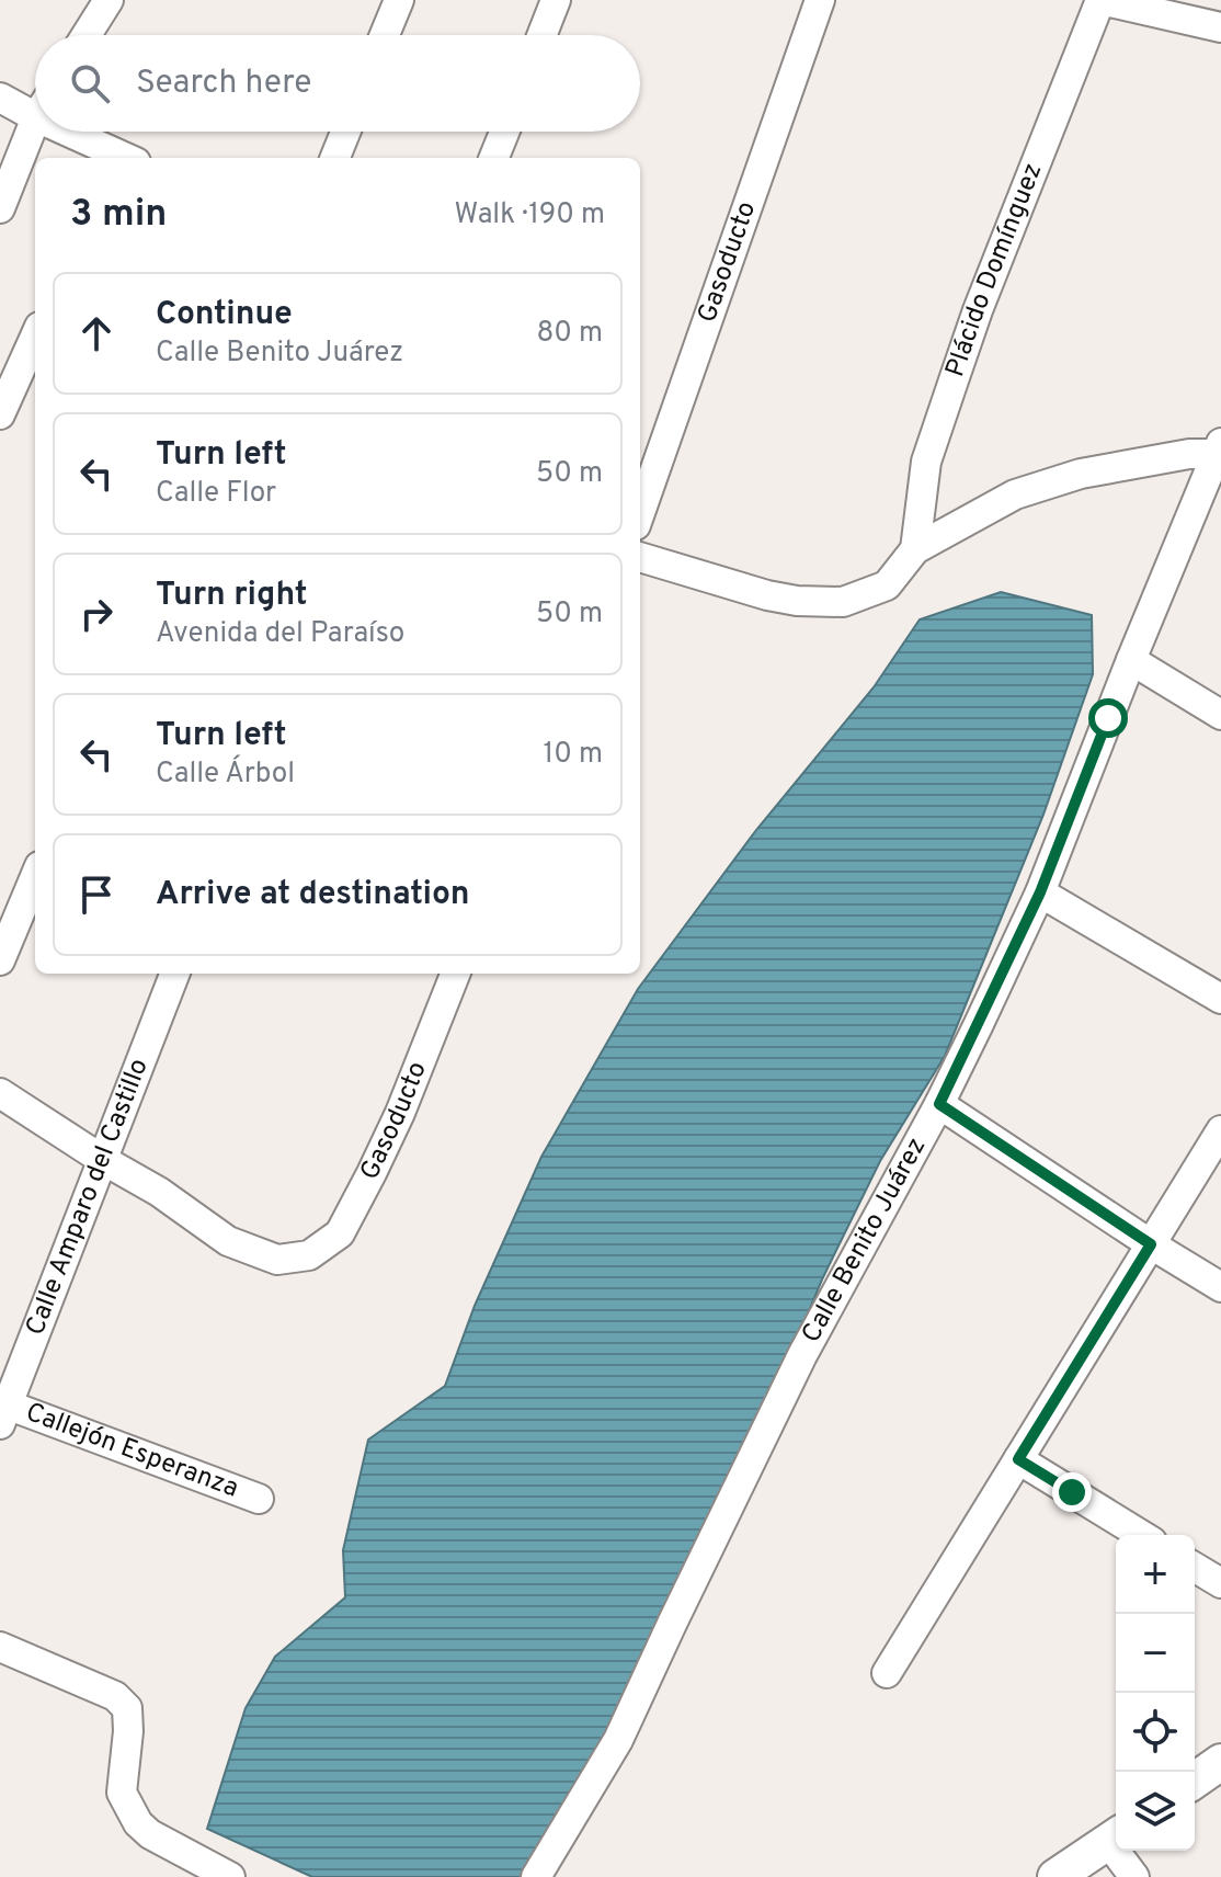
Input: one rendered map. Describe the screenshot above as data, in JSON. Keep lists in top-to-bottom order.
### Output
{
  "streets": {
    "street": [
      "Gasoducto",
      "Plácido Domínguez",
      "Calle Amparo del Castillo",
      "Calle Benito Juárez",
      "Callejón Esperanza"
    ]
  },
  "crossings": [
    ["Gasoducto", "Calle Amparo del Castillo"],
    ["Calle Amparo del Castillo", "Callejón Esperanza"]
  ],
  "page": {
    "search": "Search here",
    "heading": ["3 min", "Walk · 190 m"],
    "list": [
      ["Continue", "Calle Benito Juárez", "80 m"],
      ["Turn left", "Calle Flor", "50 m"],
      ["Turn right", "Avenida del Paraíso", "50 m"],
      ["Turn left", "Calle Árbol", "10 m"],
      "Arrive at destination"
    ],
    "map_buttons": ["+", "−"]
  }
}
